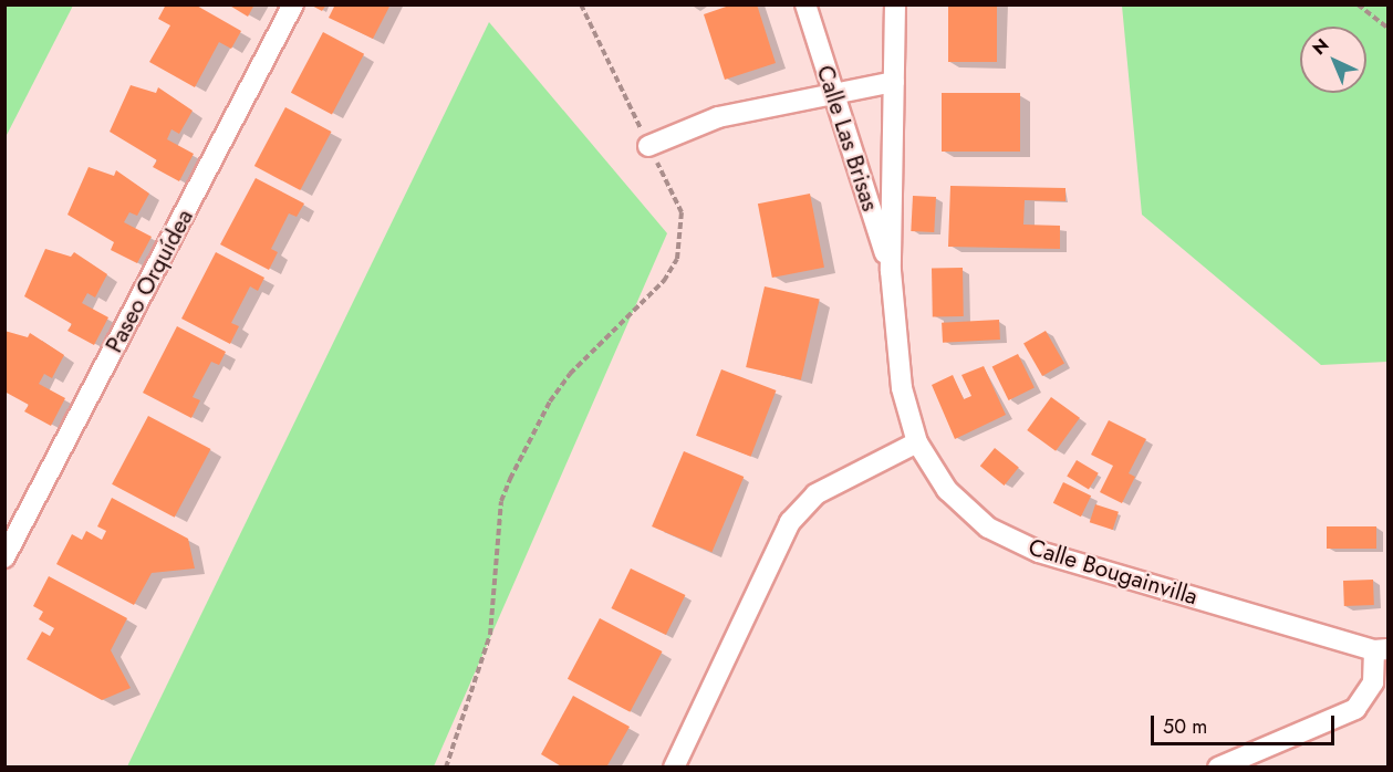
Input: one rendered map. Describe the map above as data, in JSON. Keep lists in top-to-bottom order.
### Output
{
  "streets": {
    "street": ["Calle Las Brisas", "Paseo Orquídea", "Calle Bougainvilla"]
  },
  "crossings": [
    ["Calle Las Brisas", "Calle Bougainvilla"]
  ],
  "scale_bar": "50 m",
  "north": "top left"
}
